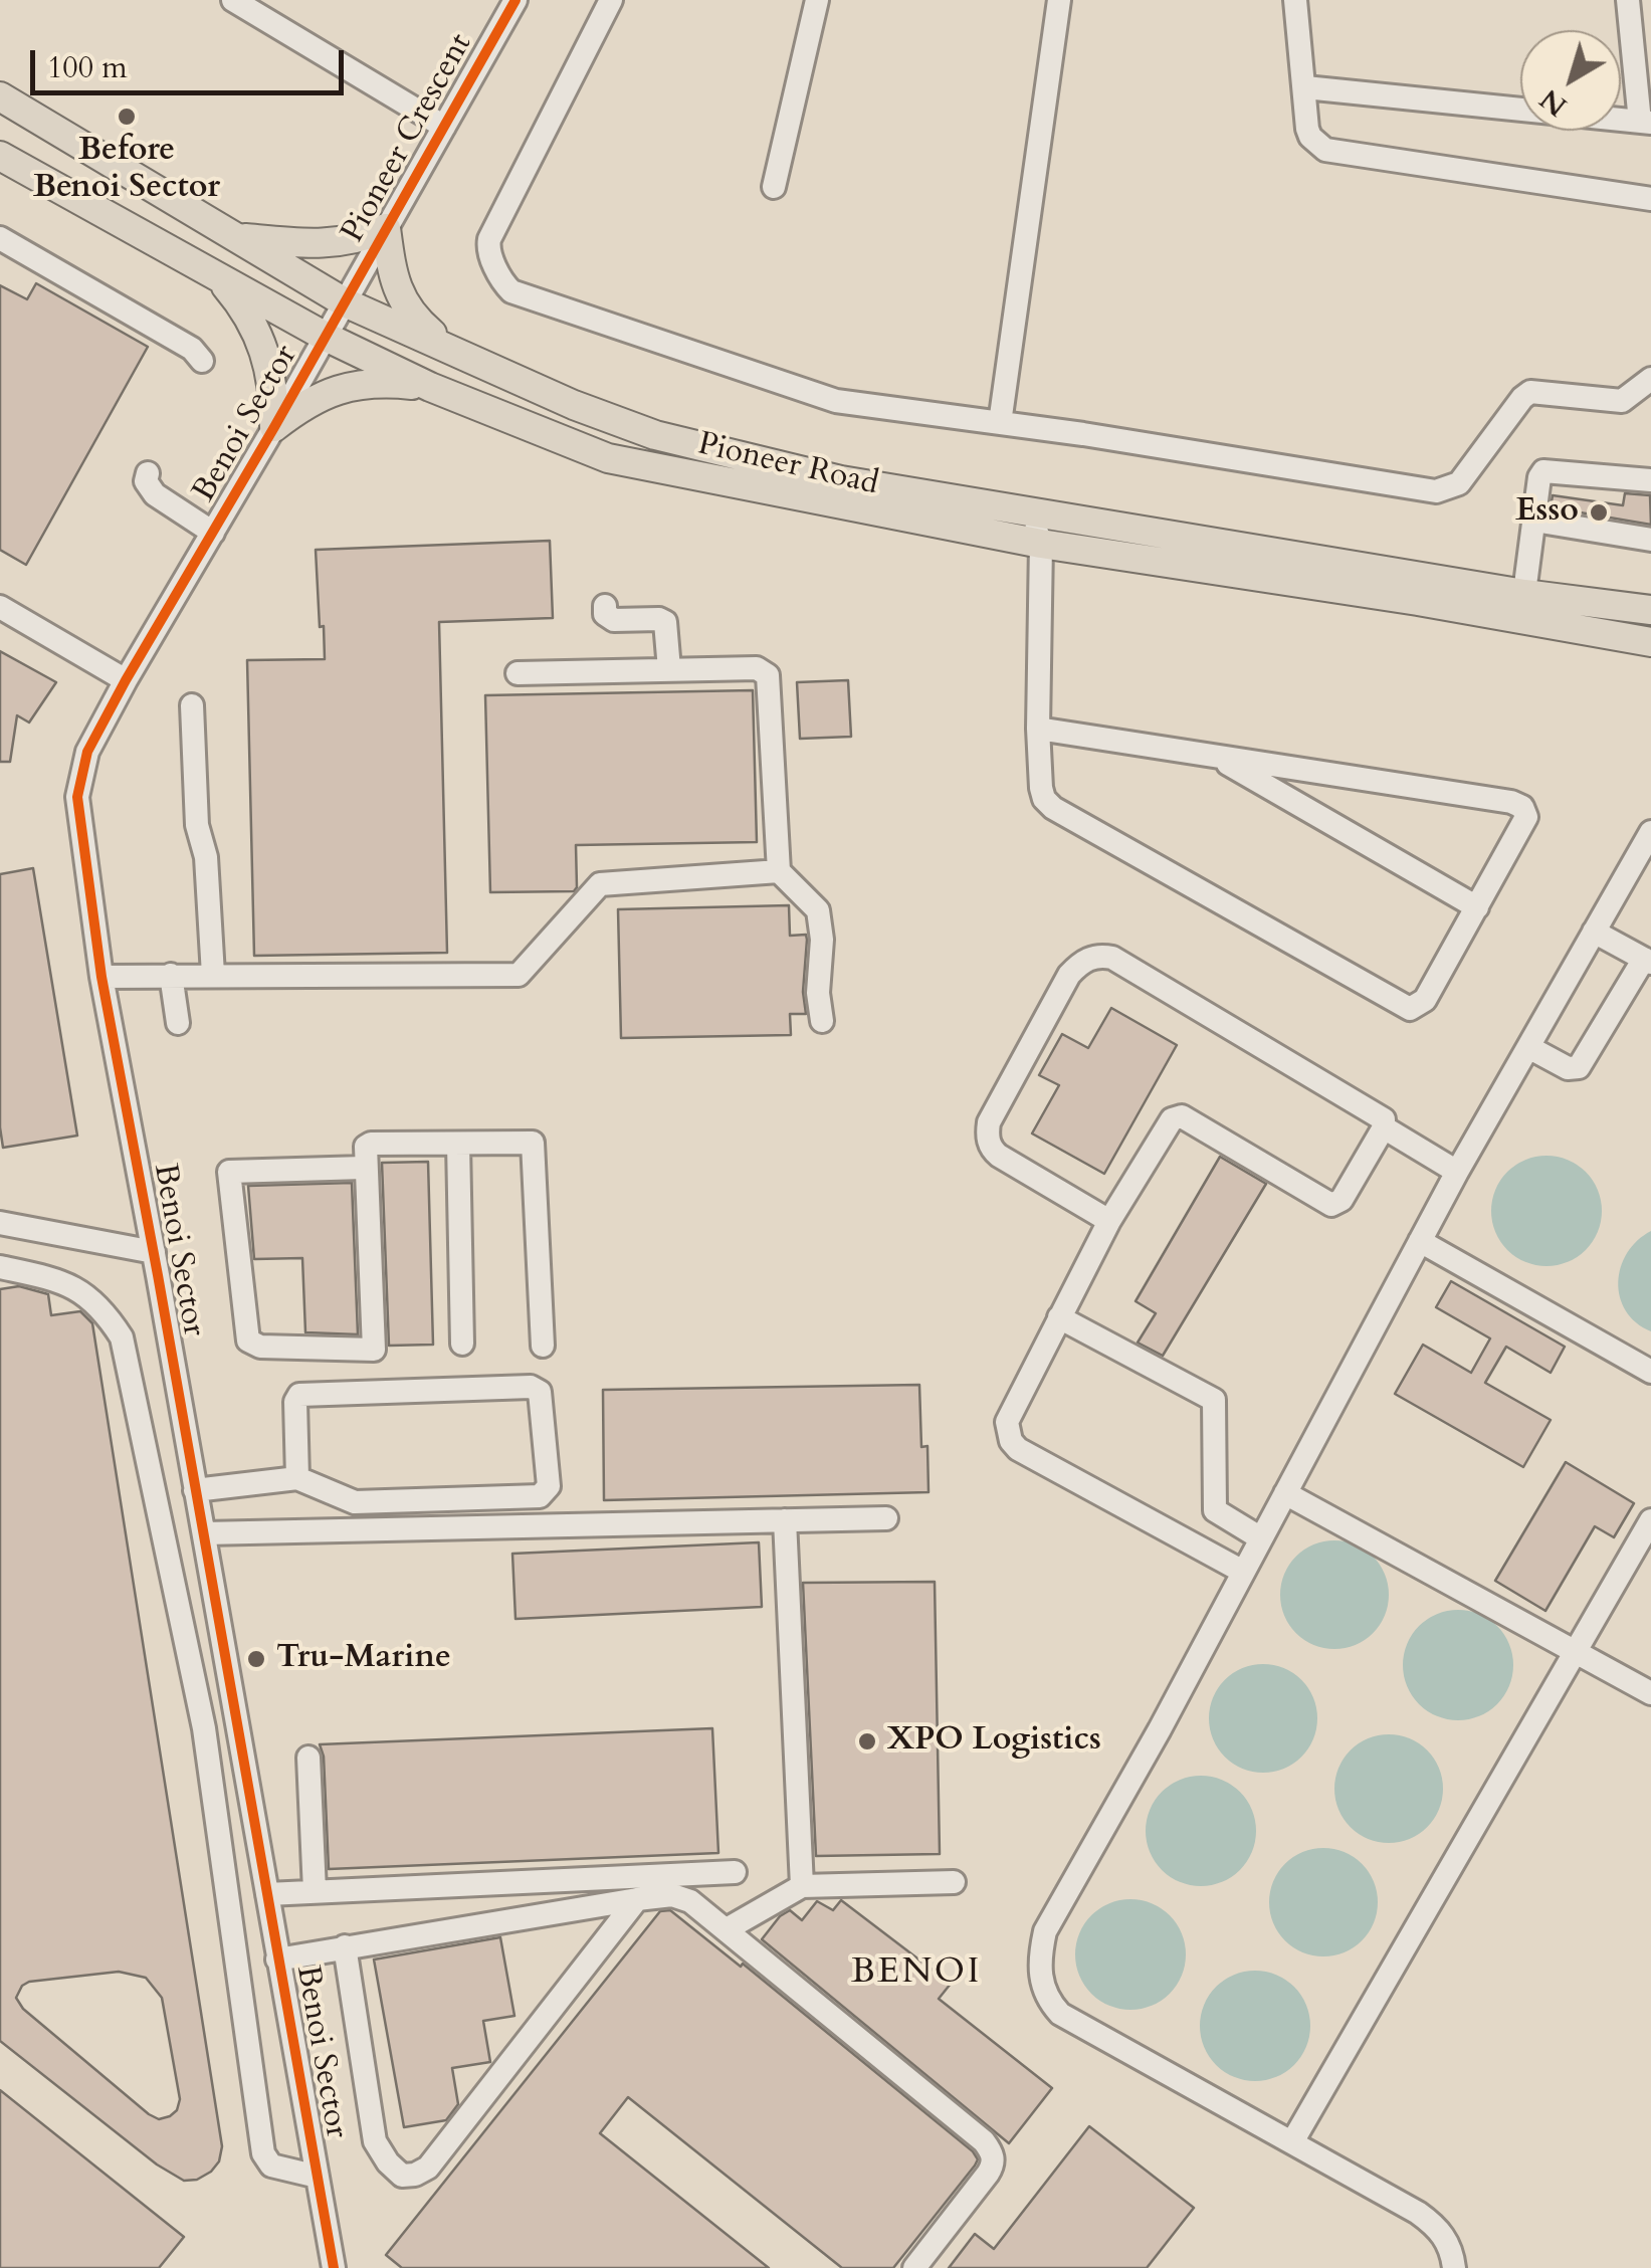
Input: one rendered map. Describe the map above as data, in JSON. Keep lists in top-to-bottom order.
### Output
{
  "streets": {
    "main road": ["Pioneer Road"],
    "street": ["Pioneer Crescent", "Benoi Sector"]
  },
  "crossings": [
    ["Pioneer Crescent", "Benoi Sector"],
    ["Pioneer Crescent", "Pioneer Road"],
    ["Benoi Sector", "Pioneer Road"]
  ],
  "districts": ["BENOI"],
  "places": [
    "Before Benoi Sector",
    "Esso",
    "Tru-Marine",
    "XPO Logistics"
  ],
  "scale_bar": "100 m",
  "north": "bottom left"
}
